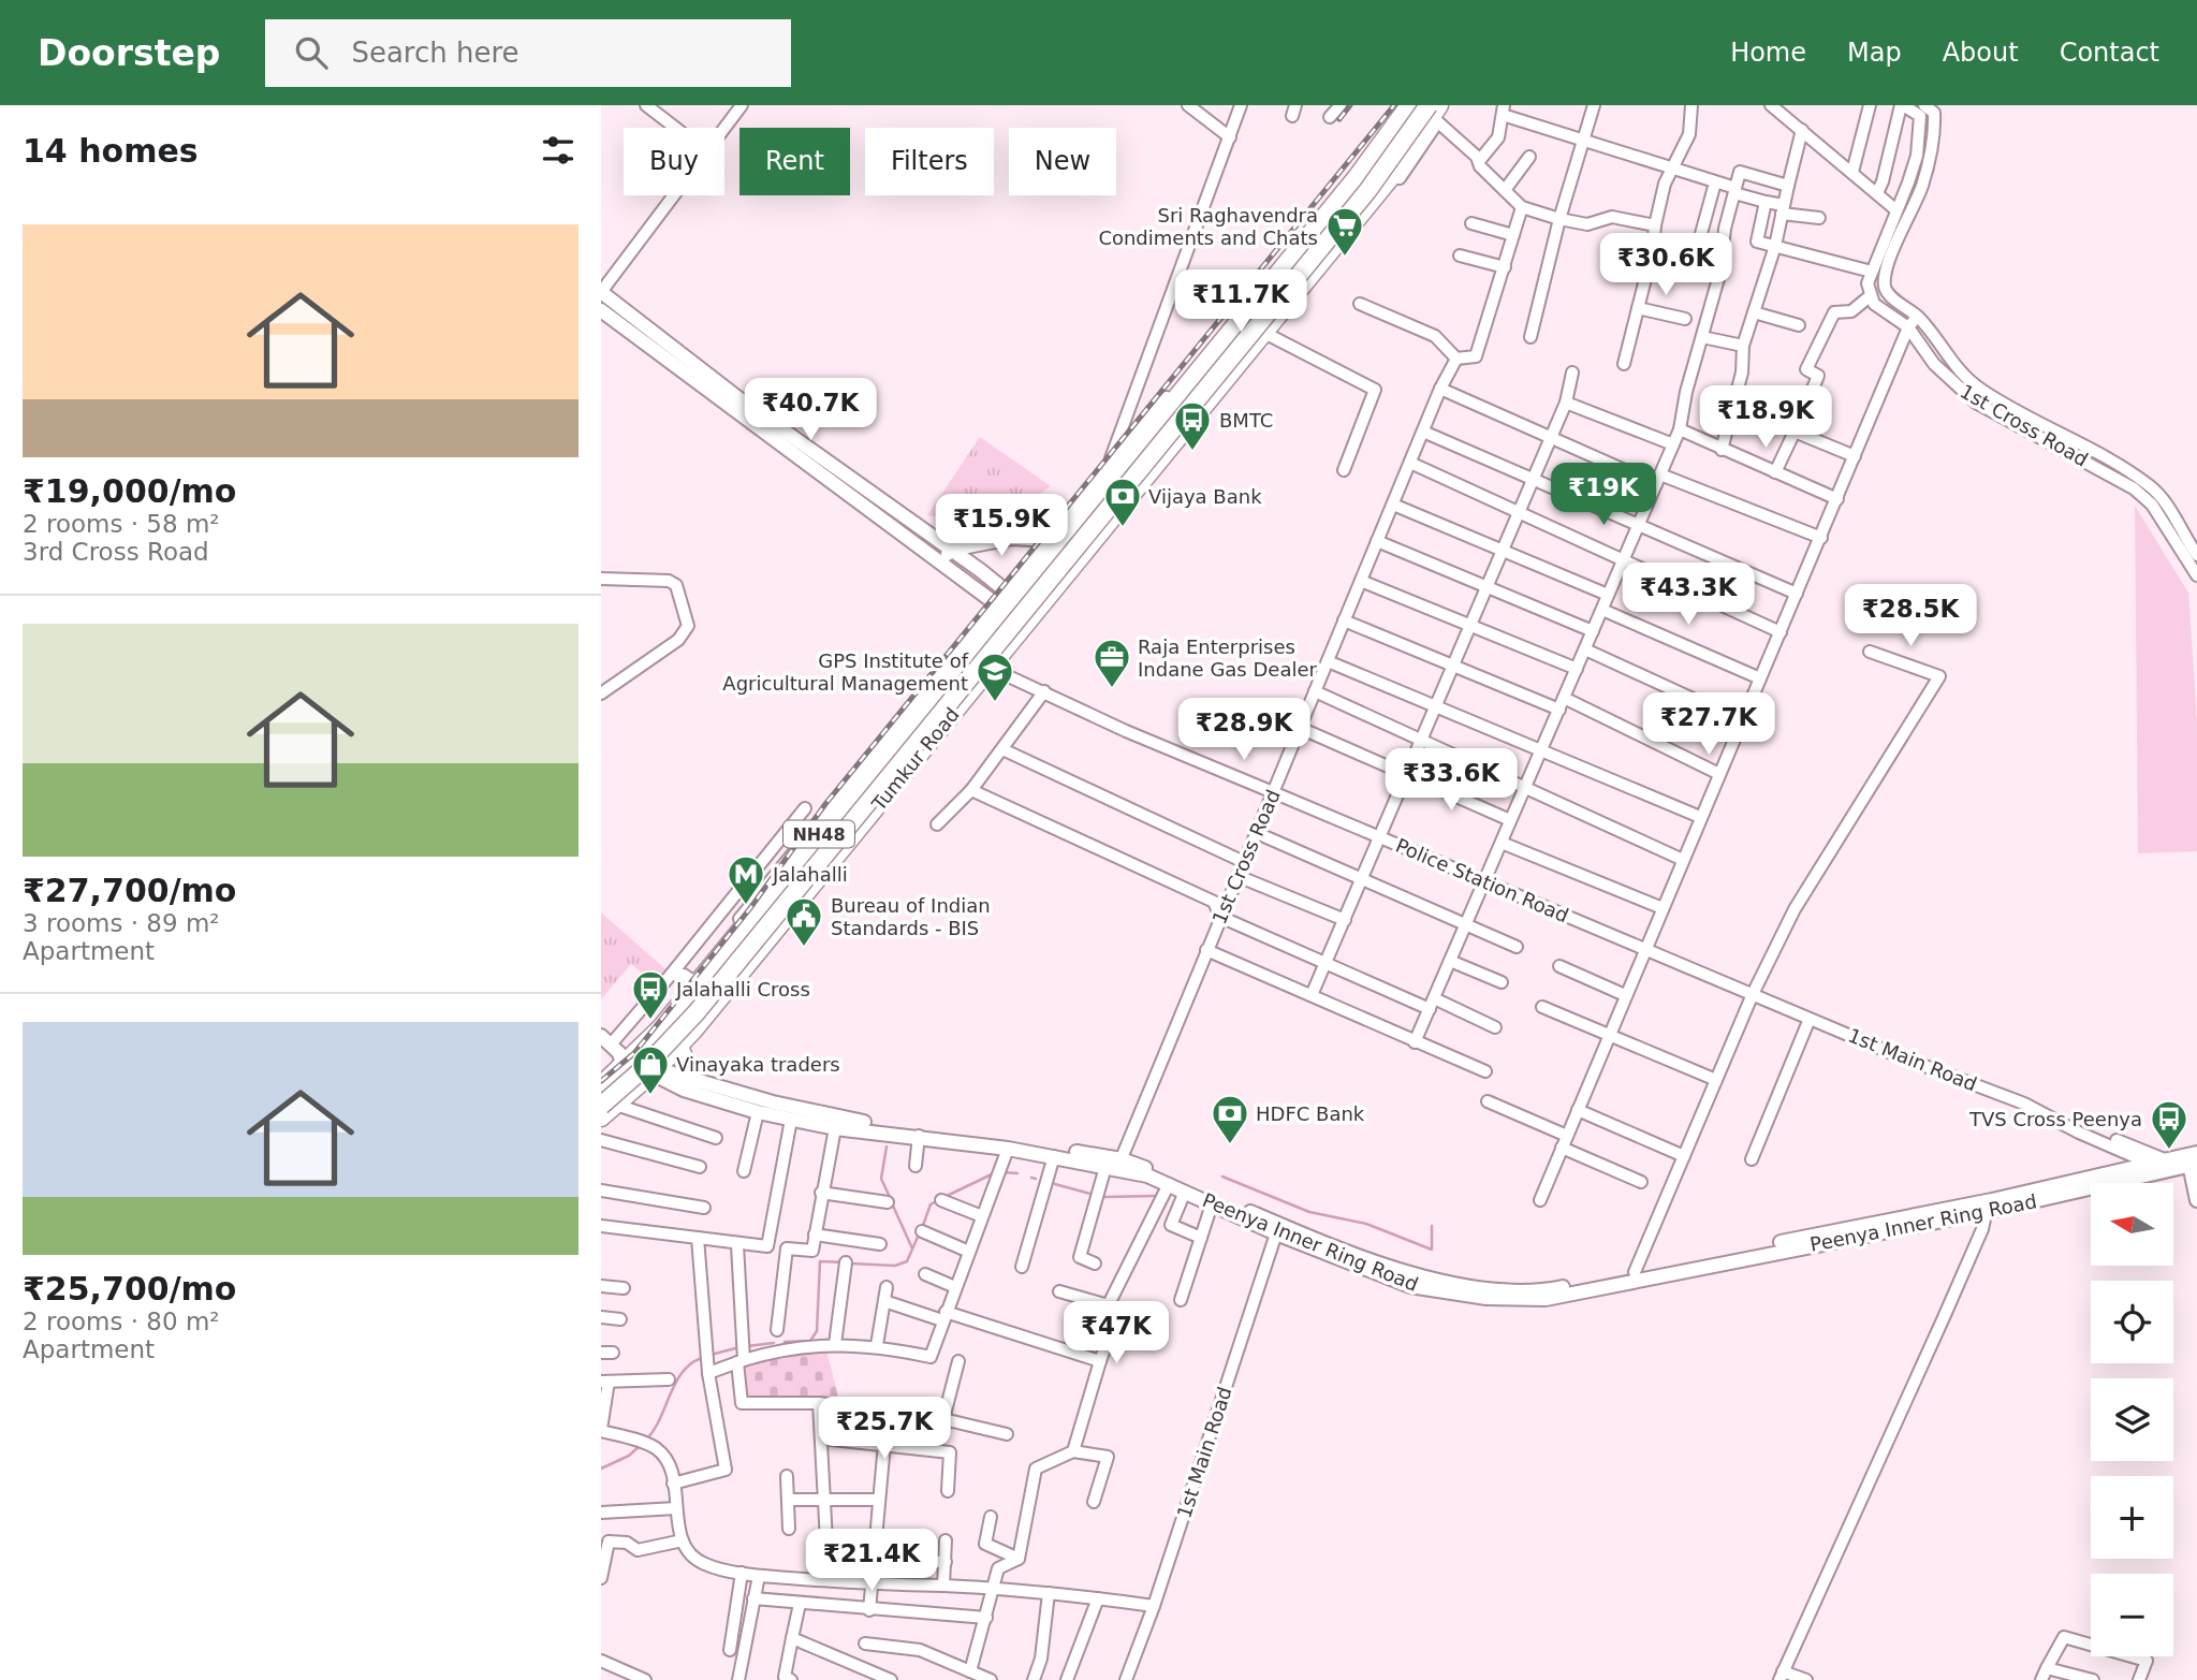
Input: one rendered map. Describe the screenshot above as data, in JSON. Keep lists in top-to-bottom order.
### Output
{
  "streets": {
    "highway": ["Tumkur Road", "NH48"],
    "main road": ["Peenya Inner Ring Road"],
    "street": ["1st Cross Road", "Police Station Road", "1st Main Road"]
  },
  "crossings": [
    ["1st Cross Road", "Police Station Road"],
    ["1st Cross Road", "Peenya Inner Ring Road"],
    ["Tumkur Road", "Police Station Road"],
    ["Tumkur Road", "Peenya Inner Ring Road"],
    ["Police Station Road", "1st Main Road"],
    ["1st Main Road", "Peenya Inner Ring Road"]
  ],
  "places": {
    "supermarket": ["Sri Raghavendra Condiments and Chats"],
    "bus stop": ["BMTC", "Jalahalli Cross", "TVS Cross Peenya"],
    "bank": ["Vijaya Bank", "HDFC Bank"],
    "office": ["Raja Enterprises Indane Gas Dealer"],
    "school or university": ["GPS Institute of Agricultural Management"],
    "metro station": ["Jalahalli"],
    "public building": ["Bureau of Indian Standards - BIS"],
    "shop": ["Vinayaka traders"]
  },
  "north": "left",
  "page": {
    "header": "Doorstep",
    "search": "Search here",
    "nav": [
      "Home",
      "Map",
      "About",
      "Contact"
    ],
    "heading": "14 homes",
    "chip": [
      "Buy",
      "Rent",
      "Filters",
      "New"
    ],
    "list": [
      {
        "name": "₹19,000/mo",
        "note": "2 rooms · 58 m² · 3rd Cross Road"
      },
      {
        "name": "₹27,700/mo",
        "note": "3 rooms · 89 m² · Apartment"
      },
      {
        "name": "₹25,700/mo",
        "note": "2 rooms · 80 m² · Apartment"
      }
    ],
    "price": [
      "₹30.6K",
      "₹11.7K",
      "₹40.7K",
      "₹18.9K",
      "₹19K",
      "₹15.9K",
      "₹43.3K",
      "₹28.5K",
      "₹27.7K",
      "₹28.9K",
      "₹33.6K",
      "₹47K",
      "₹25.7K",
      "₹21.4K"
    ],
    "map_buttons": ["+", "−"]
  }
}
